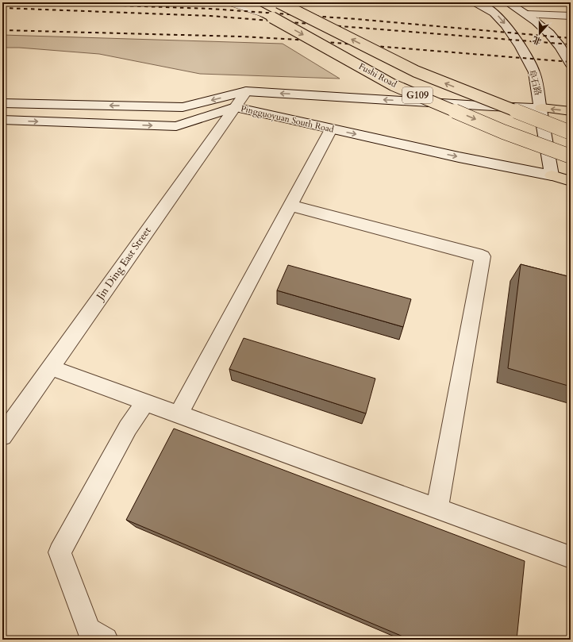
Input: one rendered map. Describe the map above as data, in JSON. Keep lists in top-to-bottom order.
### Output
{
  "streets": {
    "main road": ["Fushi Road", "G109"],
    "street": ["阜石路", "Pingguoyuan South Road", "Jin Ding East Street"]
  },
  "crossings": [
    ["阜石路", "Pingguoyuan South Road"],
    ["Pingguoyuan South Road", "Jin Ding East Street"]
  ],
  "north": "bottom"
}
